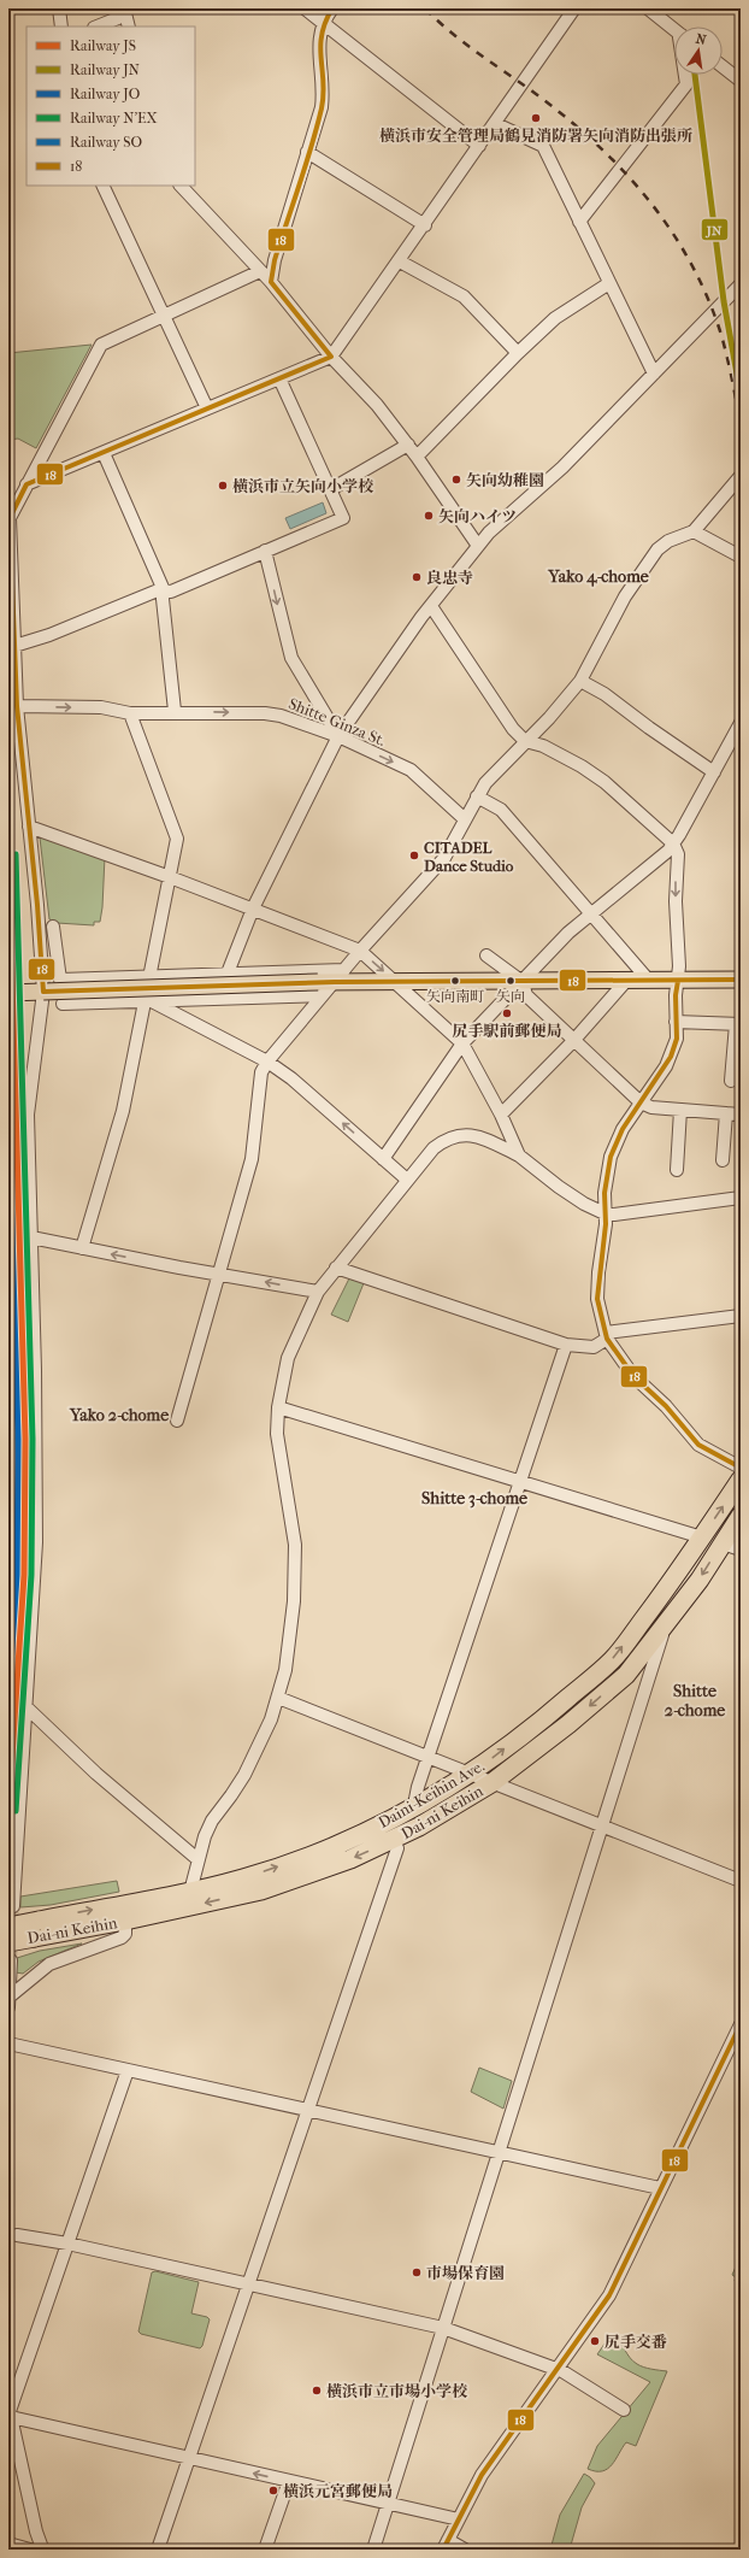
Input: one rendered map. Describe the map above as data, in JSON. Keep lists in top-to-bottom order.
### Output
{
  "streets": {
    "highway": ["Daini-Keihin Ave.", "Dai-ni Keihin"],
    "street": ["Shitte Ginza St."]
  },
  "crossings": [
    ["Daini-Keihin Ave.", "Dai-ni Keihin"]
  ],
  "one_way": ["Shitte Ginza St.", "Daini-Keihin Ave.", "Dai-ni Keihin"],
  "districts": [
    "Yako 4-chome",
    "Yako 2-chome",
    "Shitte 3-chome",
    "Shitte 2-chome"
  ],
  "places": [
    "横浜市安全管理局鶴見消防署矢向消防出張所",
    "矢向幼稚園",
    "横浜市立矢向小学校",
    "矢向ハイツ",
    "良忠寺",
    "CITADEL Dance Studio",
    "矢向南町",
    "矢向",
    "尻手駅前郵便局",
    "市場保育園",
    "尻手交番",
    "横浜市立市場小学校",
    "横浜元宮郵便局"
  ],
  "lines": [
    "transit line 18",
    "rail line JN",
    "rail line JS",
    "rail line N'EX",
    "rail line JO",
    "rail line SO"
  ],
  "legend": [
    "Railway JS",
    "Railway JN",
    "Railway JO",
    "Railway N'EX",
    "Railway SO",
    "18"
  ],
  "north": "top"
}
